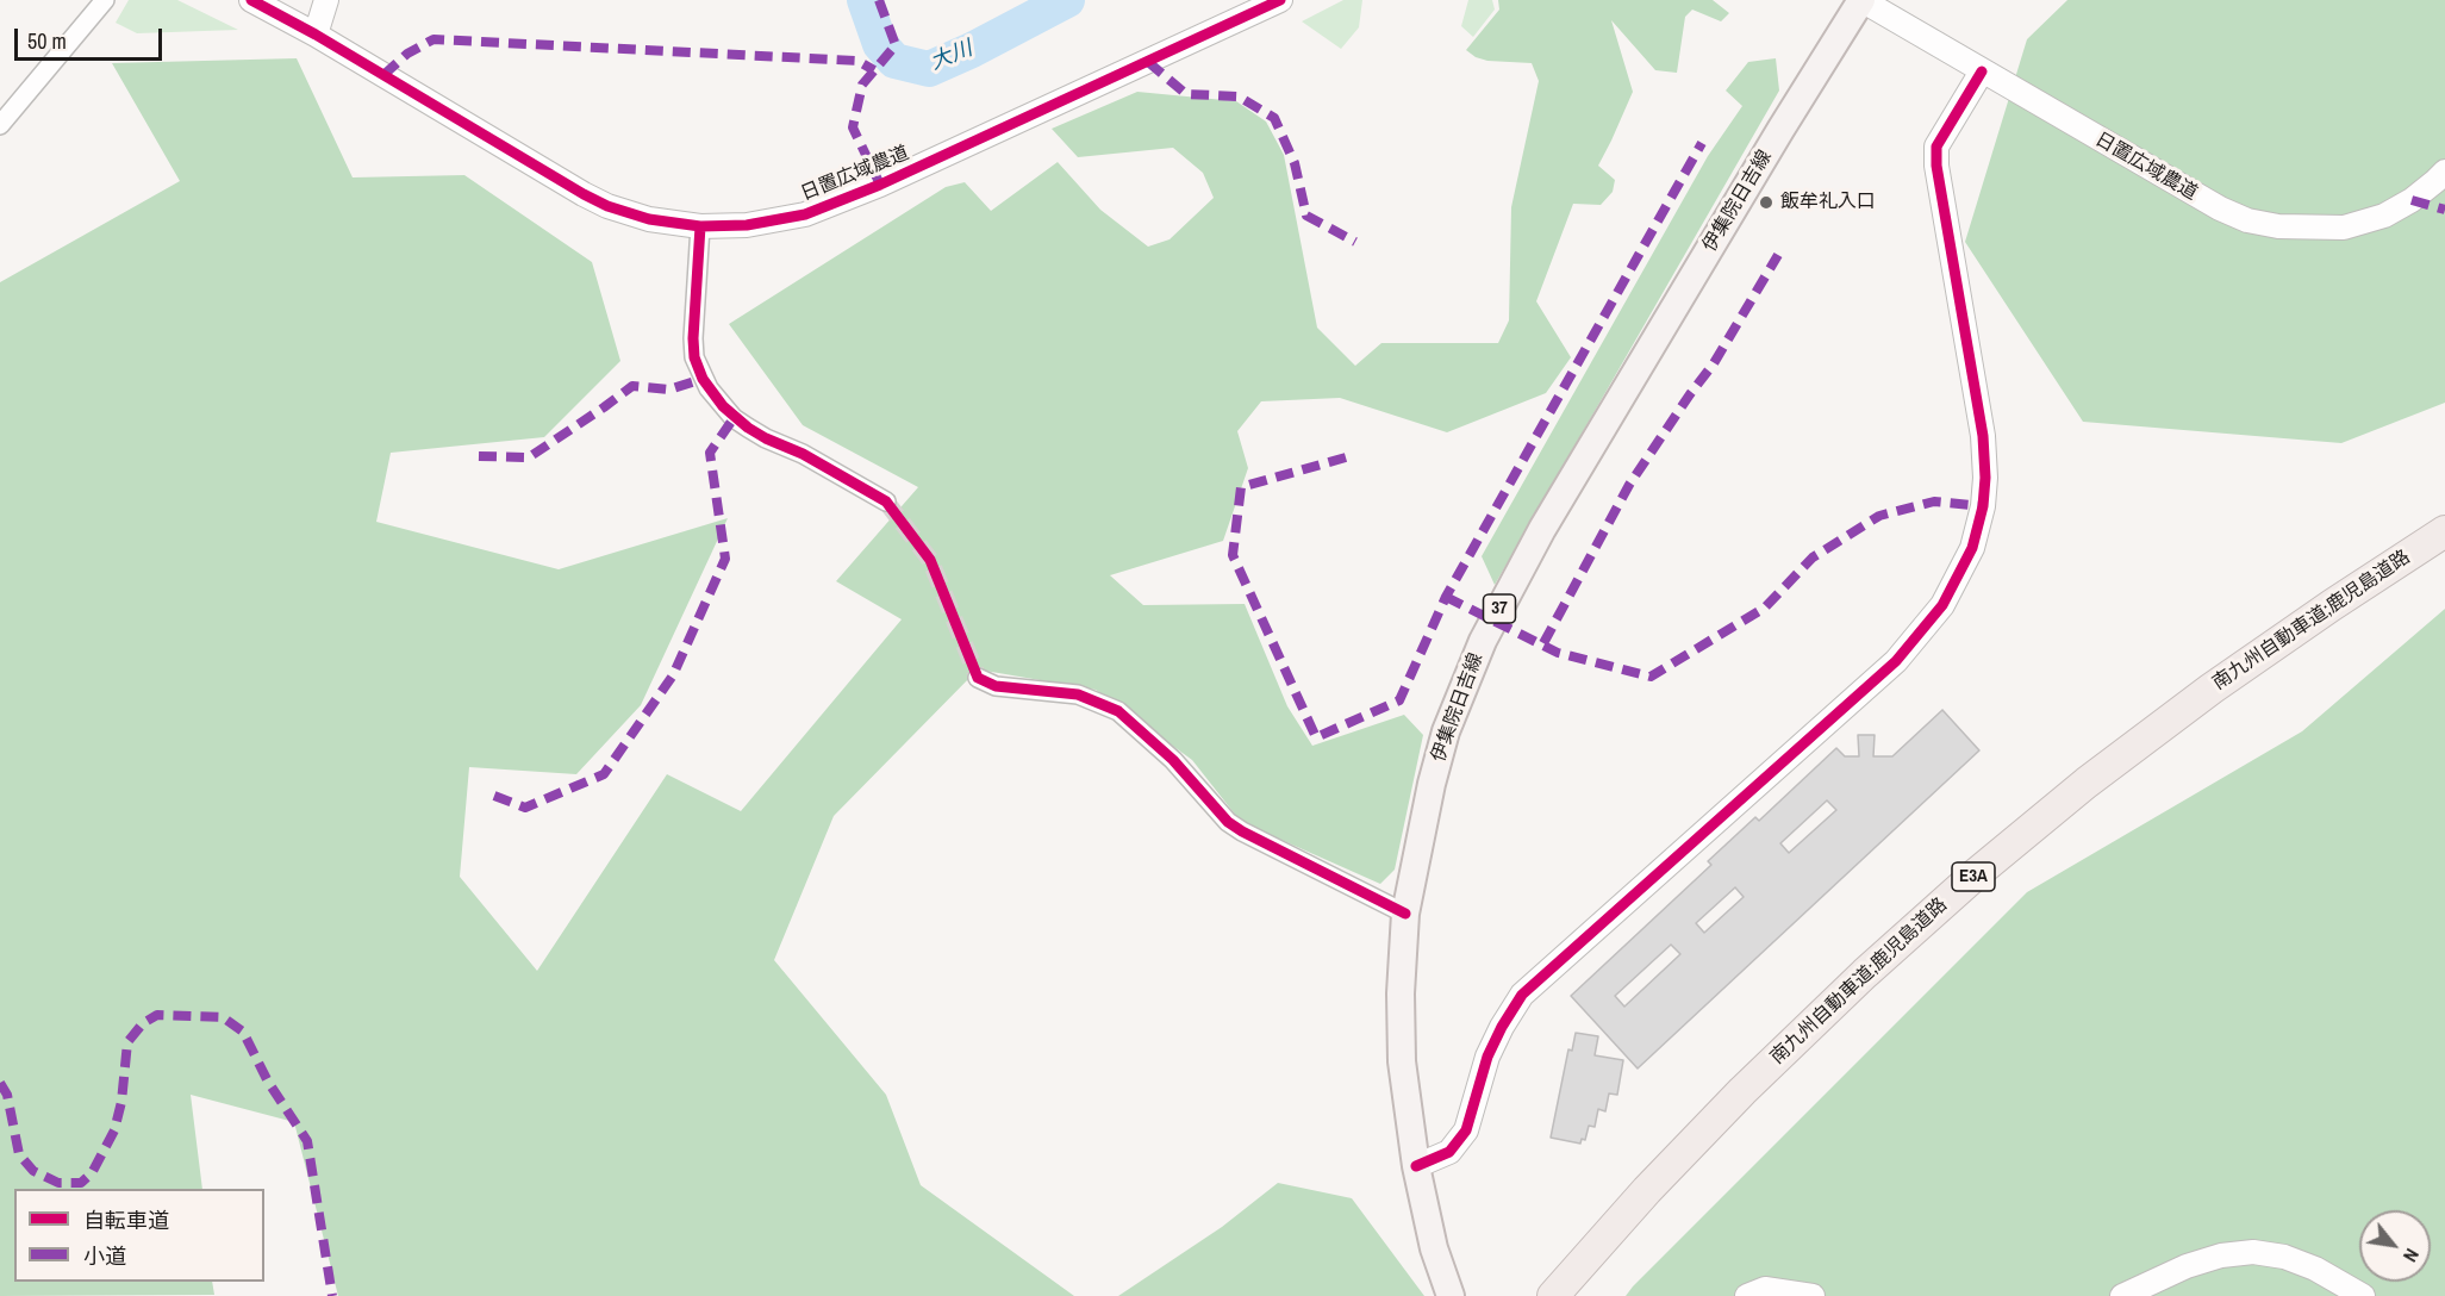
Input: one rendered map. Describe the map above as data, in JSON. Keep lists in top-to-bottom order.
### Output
{
  "streets": {
    "highway": ["南九州自動車道;鹿児島道路", "E3A"],
    "main road": ["伊集院日吉線", "37"],
    "street": ["日置広域農道"]
  },
  "crossings": [
    ["日置広域農道", "伊集院日吉線"]
  ],
  "water": ["大川"],
  "places": ["飯牟礼入口"],
  "legend": ["自転車道", "小道"],
  "scale_bar": "50 m",
  "north": "bottom right"
}
